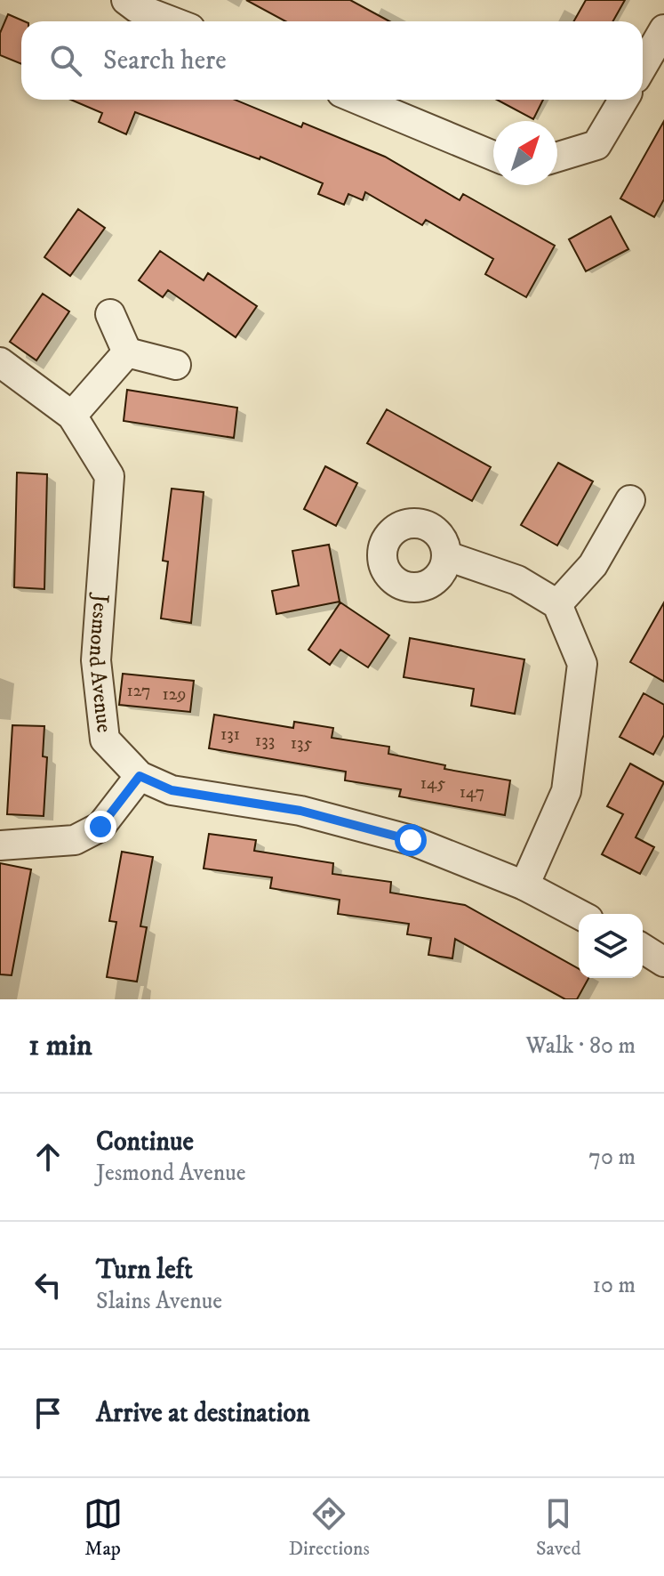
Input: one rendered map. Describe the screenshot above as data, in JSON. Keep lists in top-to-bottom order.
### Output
{
  "streets": {
    "street": ["Jesmond Avenue"]
  },
  "house_numbers": [
    "127",
    "129",
    "131",
    "133",
    "135",
    "145",
    "147"
  ],
  "north": "top right",
  "page": {
    "search": "Search here",
    "heading": ["1 min", "Walk · 80 m"],
    "list": [
      ["Continue", "Jesmond Avenue", "70 m"],
      ["Turn left", "Slains Avenue", "10 m"],
      "Arrive at destination"
    ],
    "nav": ["Map", "Directions", "Saved"]
  }
}
